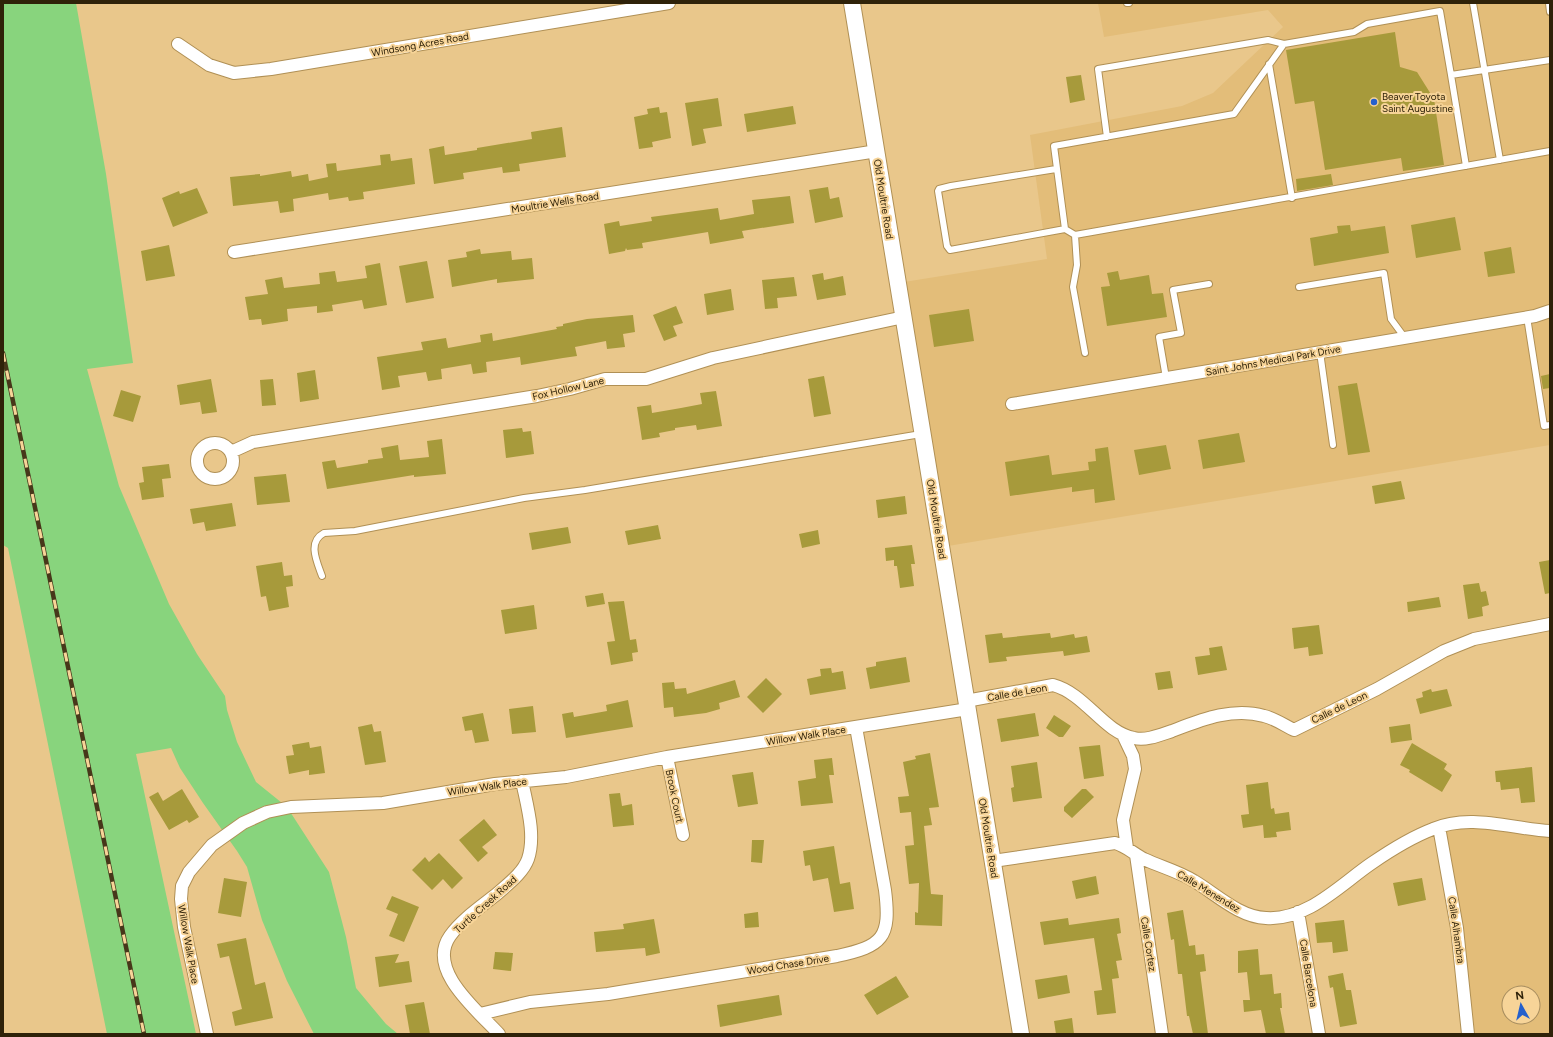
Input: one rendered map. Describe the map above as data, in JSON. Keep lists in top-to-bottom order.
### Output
{
  "streets": {
    "main road": ["Old Moultrie Road"],
    "street": [
      "Windsong Acres Road",
      "Moultrie Wells Road",
      "Saint Johns Medical Park Drive",
      "Fox Hollow Lane",
      "Calle de Leon",
      "Willow Walk Place",
      "Brook Court",
      "Calle Menendez",
      "Turtle Creek Road",
      "Calle Alhambra",
      "Calle Cortez",
      "Wood Chase Drive",
      "Calle Barcelona"
    ]
  },
  "crossings": [
    ["Old Moultrie Road", "Moultrie Wells Road"],
    ["Old Moultrie Road", "Fox Hollow Lane"],
    ["Old Moultrie Road", "Calle de Leon"],
    ["Old Moultrie Road", "Willow Walk Place"],
    ["Old Moultrie Road", "Calle Menendez"],
    ["Calle de Leon", "Willow Walk Place"],
    ["Calle de Leon", "Calle Menendez"],
    ["Calle de Leon", "Calle Cortez"],
    ["Willow Walk Place", "Brook Court"],
    ["Willow Walk Place", "Turtle Creek Road"],
    ["Willow Walk Place", "Wood Chase Drive"],
    ["Calle Menendez", "Calle Alhambra"],
    ["Calle Menendez", "Calle Cortez"],
    ["Calle Menendez", "Calle Barcelona"],
    ["Turtle Creek Road", "Wood Chase Drive"]
  ],
  "places": ["Beaver Toyota Saint Augustine"],
  "north": "top"
}
